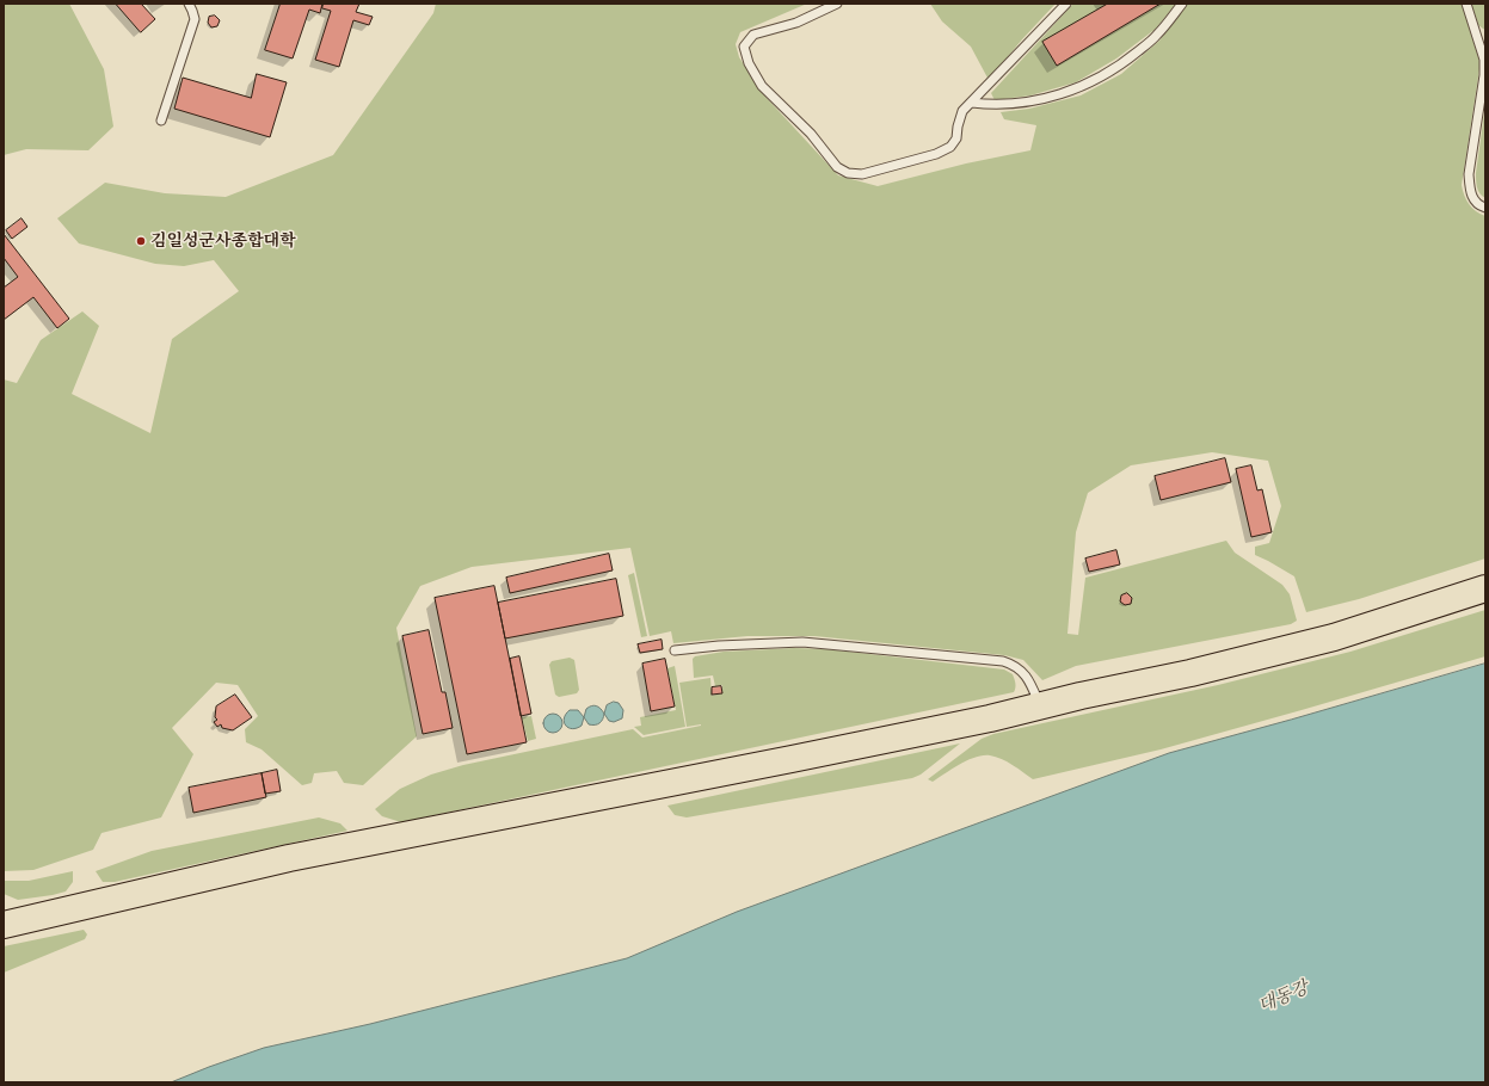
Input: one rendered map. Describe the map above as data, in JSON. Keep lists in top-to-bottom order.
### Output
{
  "water": ["대동강"],
  "places": ["김일성군사종합대학"]
}
